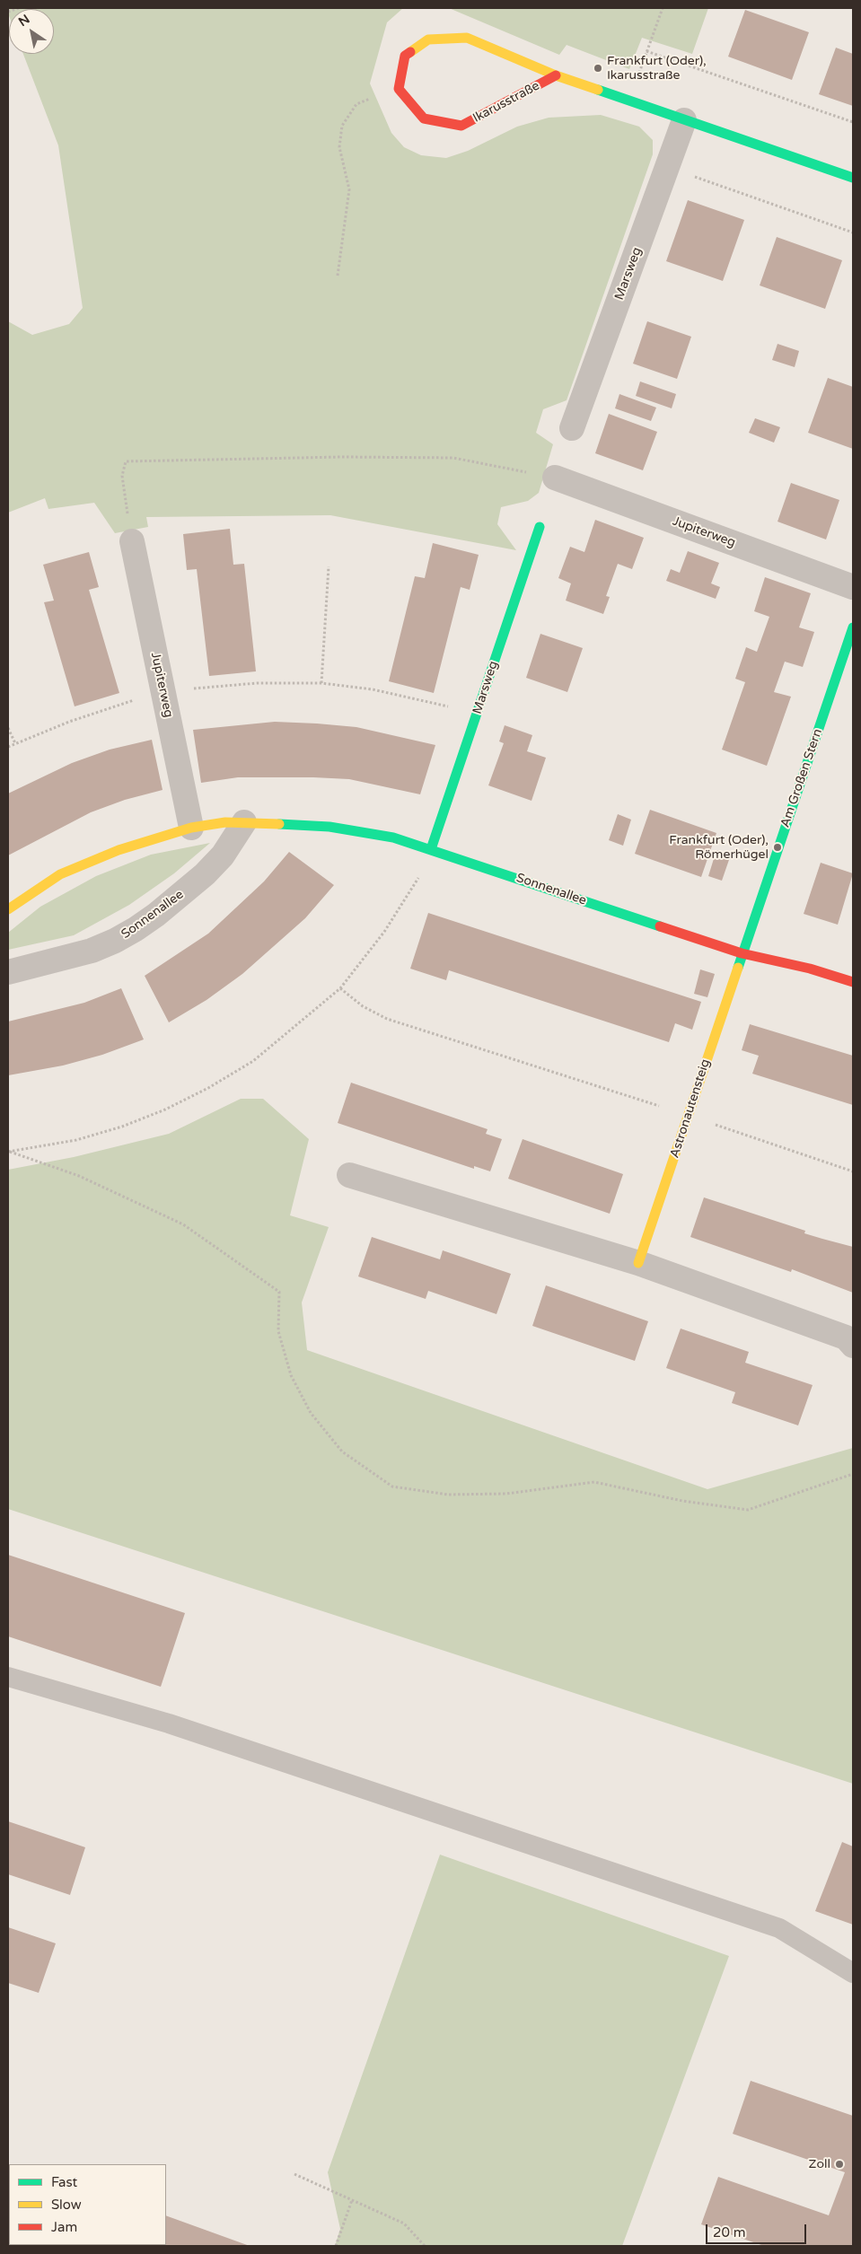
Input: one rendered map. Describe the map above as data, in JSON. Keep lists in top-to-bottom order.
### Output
{
  "streets": {
    "street": [
      "Ikarusstraße",
      "Marsweg",
      "Jupiterweg",
      "Am Großen Stern",
      "Sonnenallee",
      "Astronautensteig"
    ]
  },
  "crossings": [
    ["Ikarusstraße", "Marsweg"],
    ["Marsweg", "Sonnenallee"],
    ["Jupiterweg", "Sonnenallee"],
    ["Am Großen Stern", "Sonnenallee"],
    ["Am Großen Stern", "Astronautensteig"],
    ["Sonnenallee", "Astronautensteig"]
  ],
  "places": ["Frankfurt (Oder), Ikarusstraße", "Frankfurt (Oder), Römerhügel", "Zoll"],
  "legend": ["Fast", "Slow", "Jam"],
  "scale_bar": "20 m",
  "north": "top left"
}
